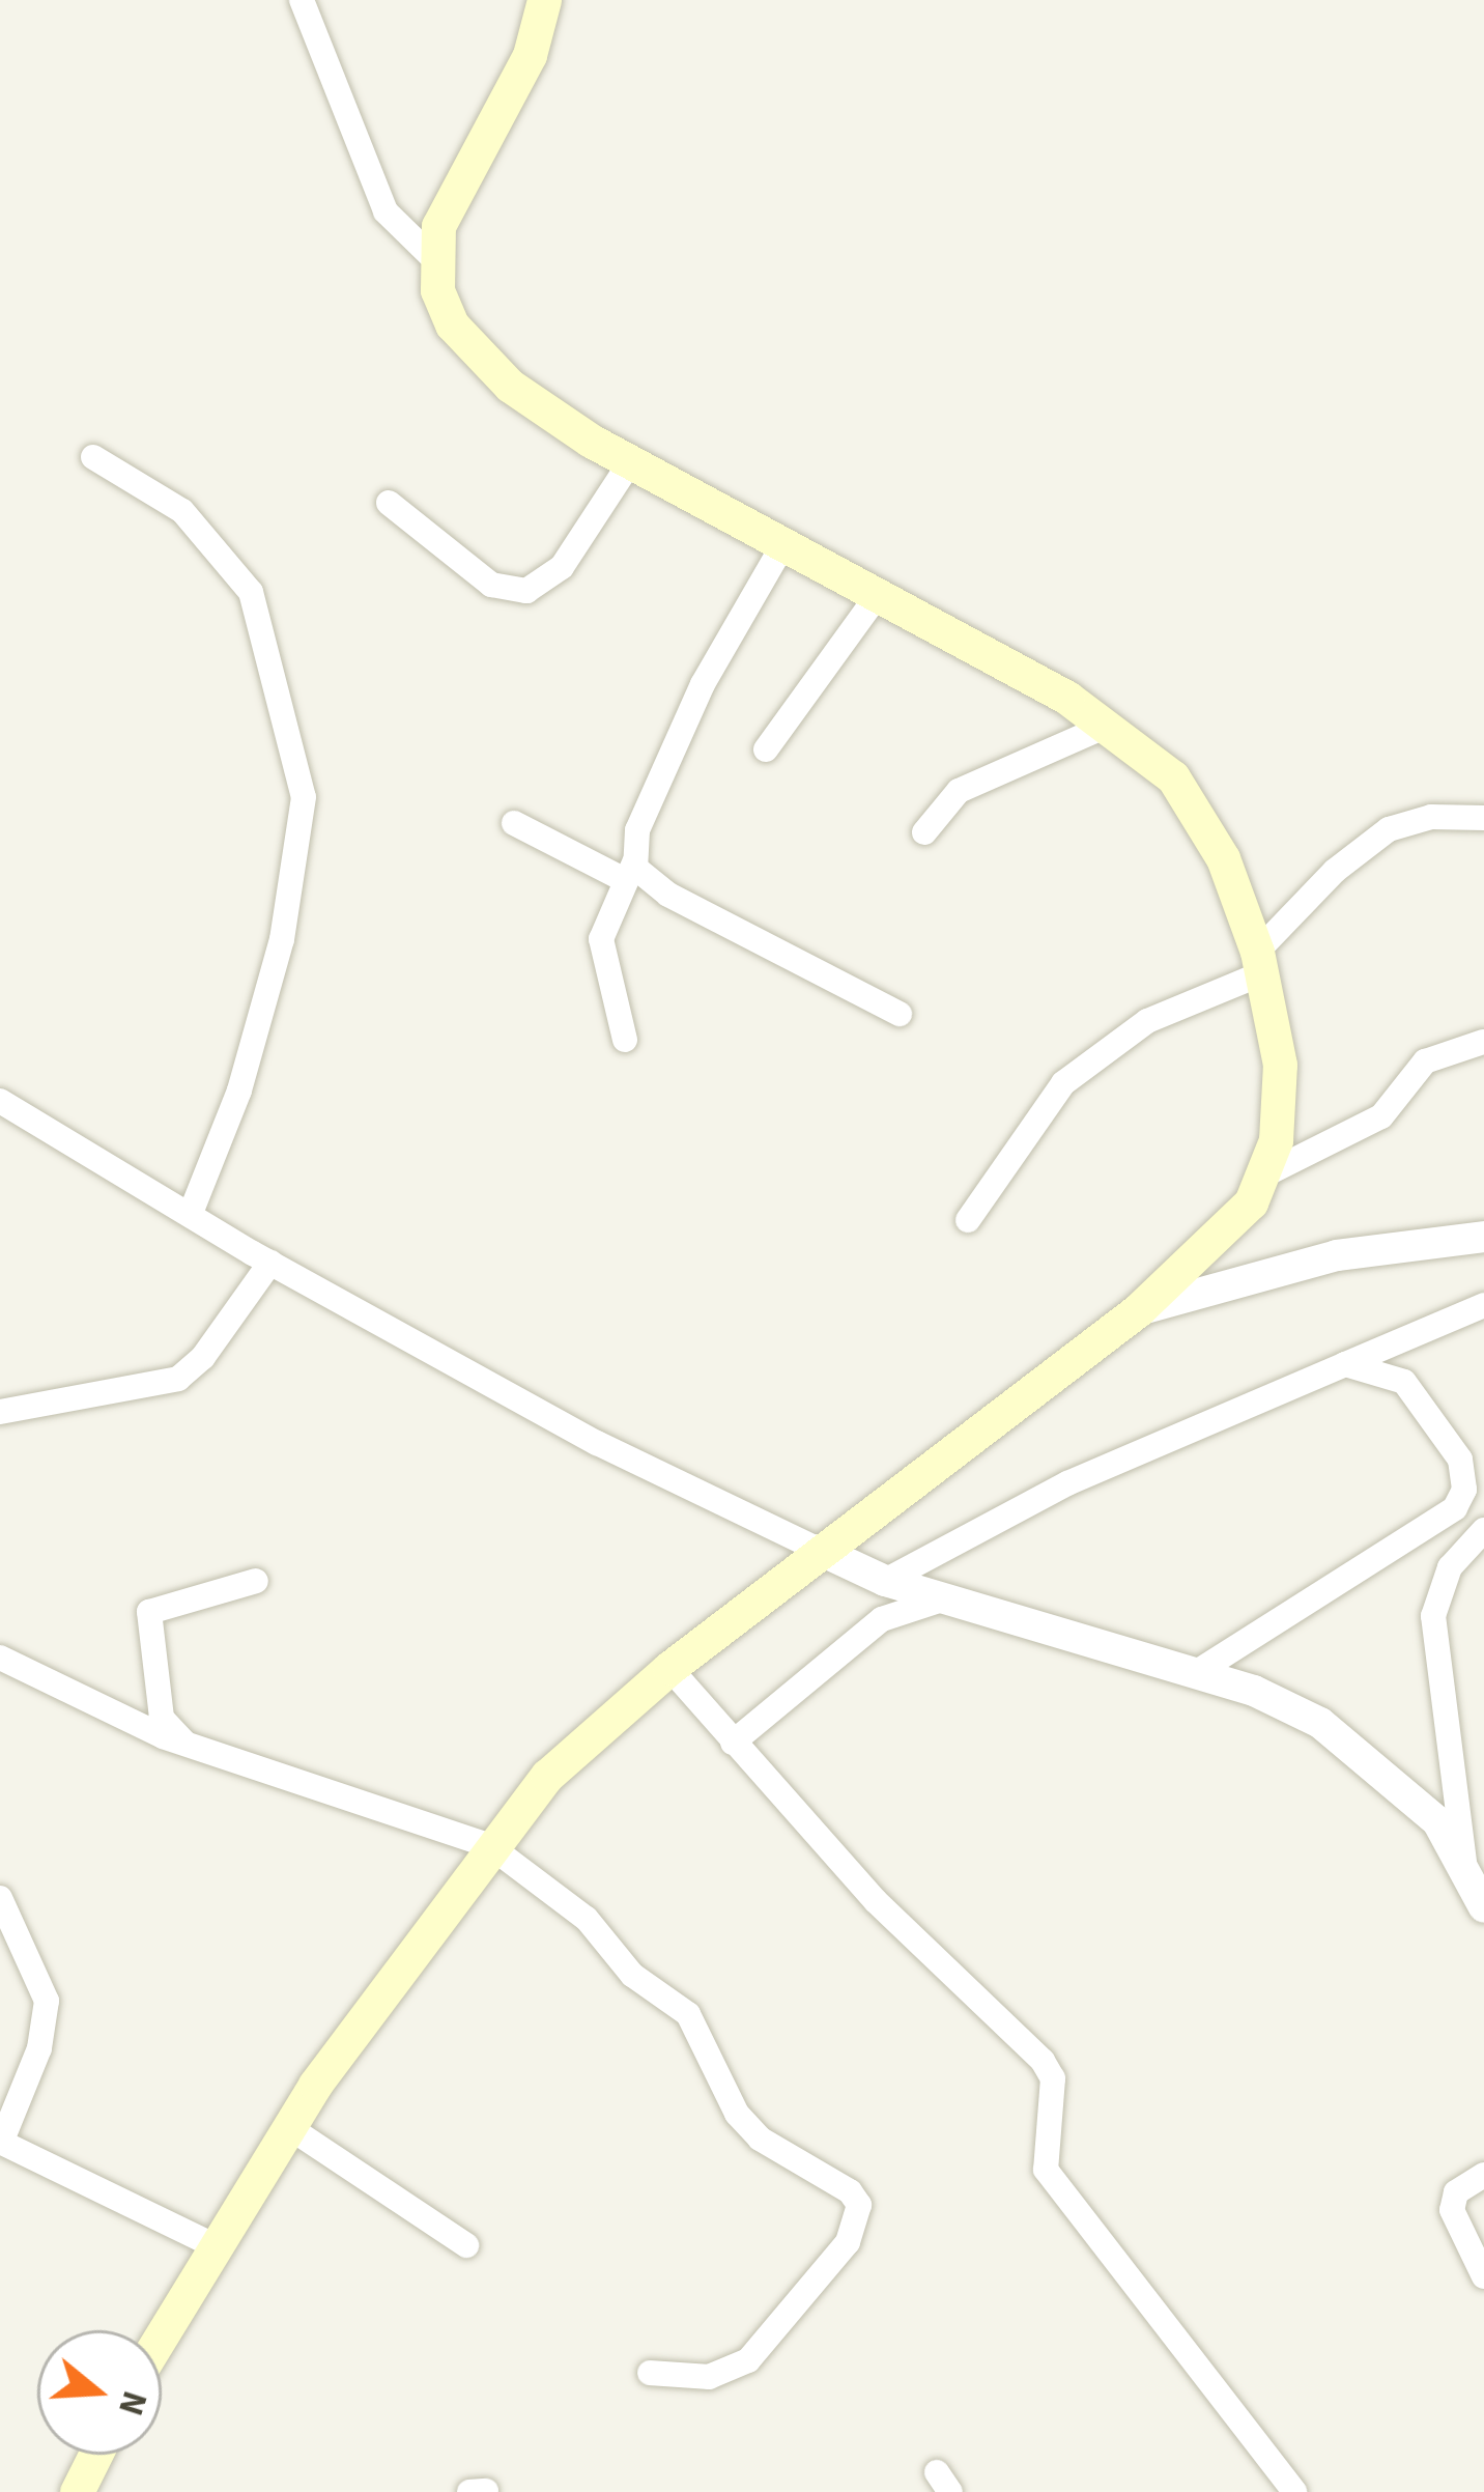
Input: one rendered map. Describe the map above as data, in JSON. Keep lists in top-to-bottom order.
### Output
{
  "north": "right"
}
